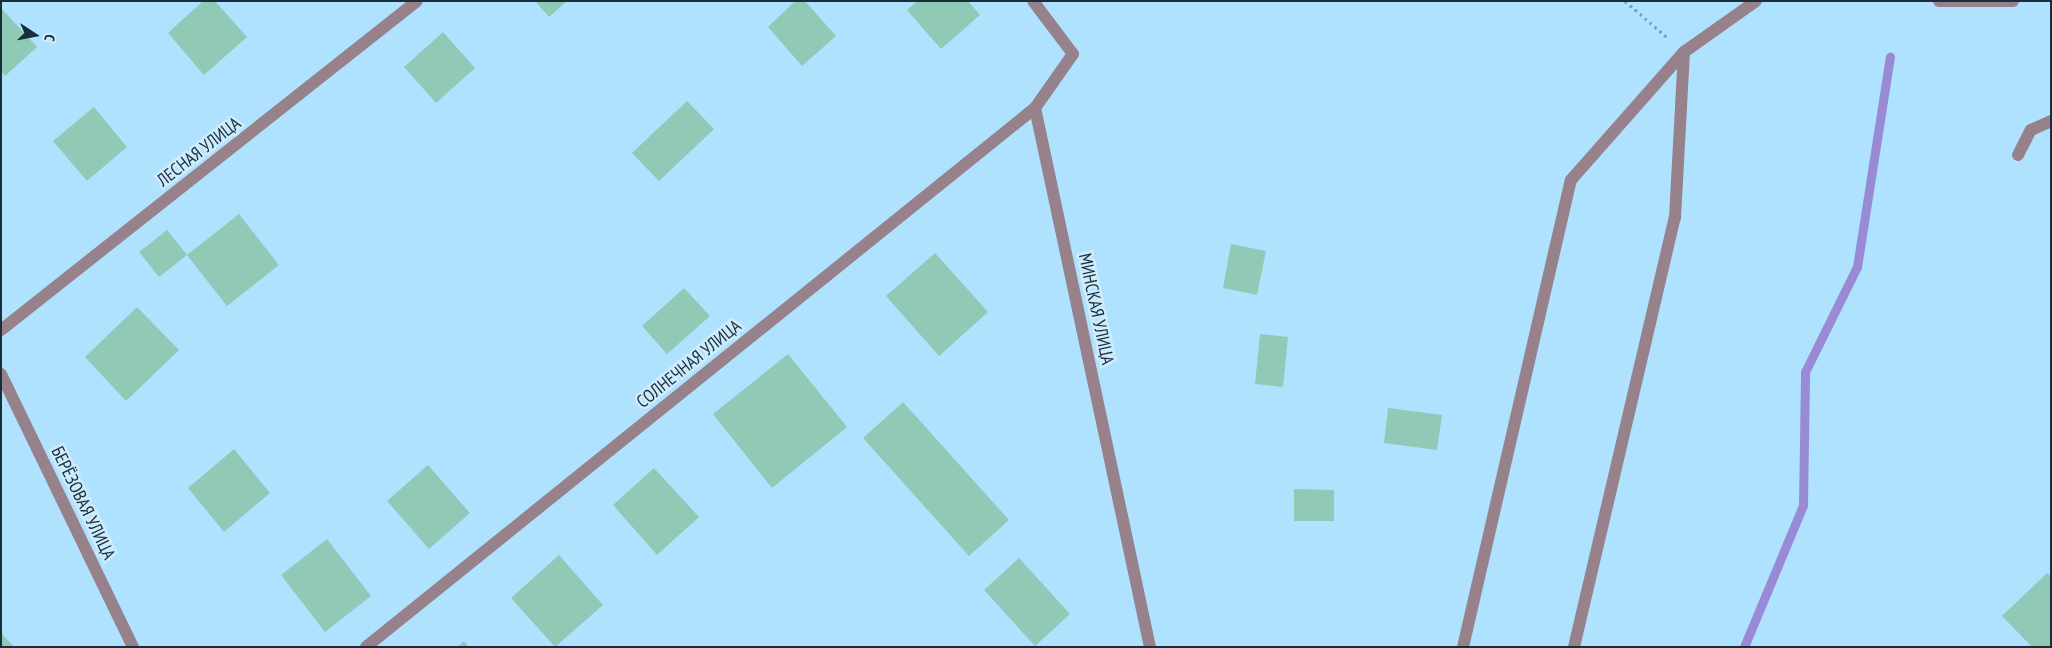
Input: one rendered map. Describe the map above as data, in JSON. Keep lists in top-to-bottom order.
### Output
{
  "streets": {
    "street": [
      "ЛЕСНАЯ УЛИЦА",
      "МИНСКАЯ УЛИЦА",
      "СОЛНЕЧНАЯ УЛИЦА",
      "БЕРЁЗОВАЯ УЛИЦА"
    ]
  },
  "crossings": [
    ["МИНСКАЯ УЛИЦА", "СОЛНЕЧНАЯ УЛИЦА"]
  ],
  "north": "right"
}
